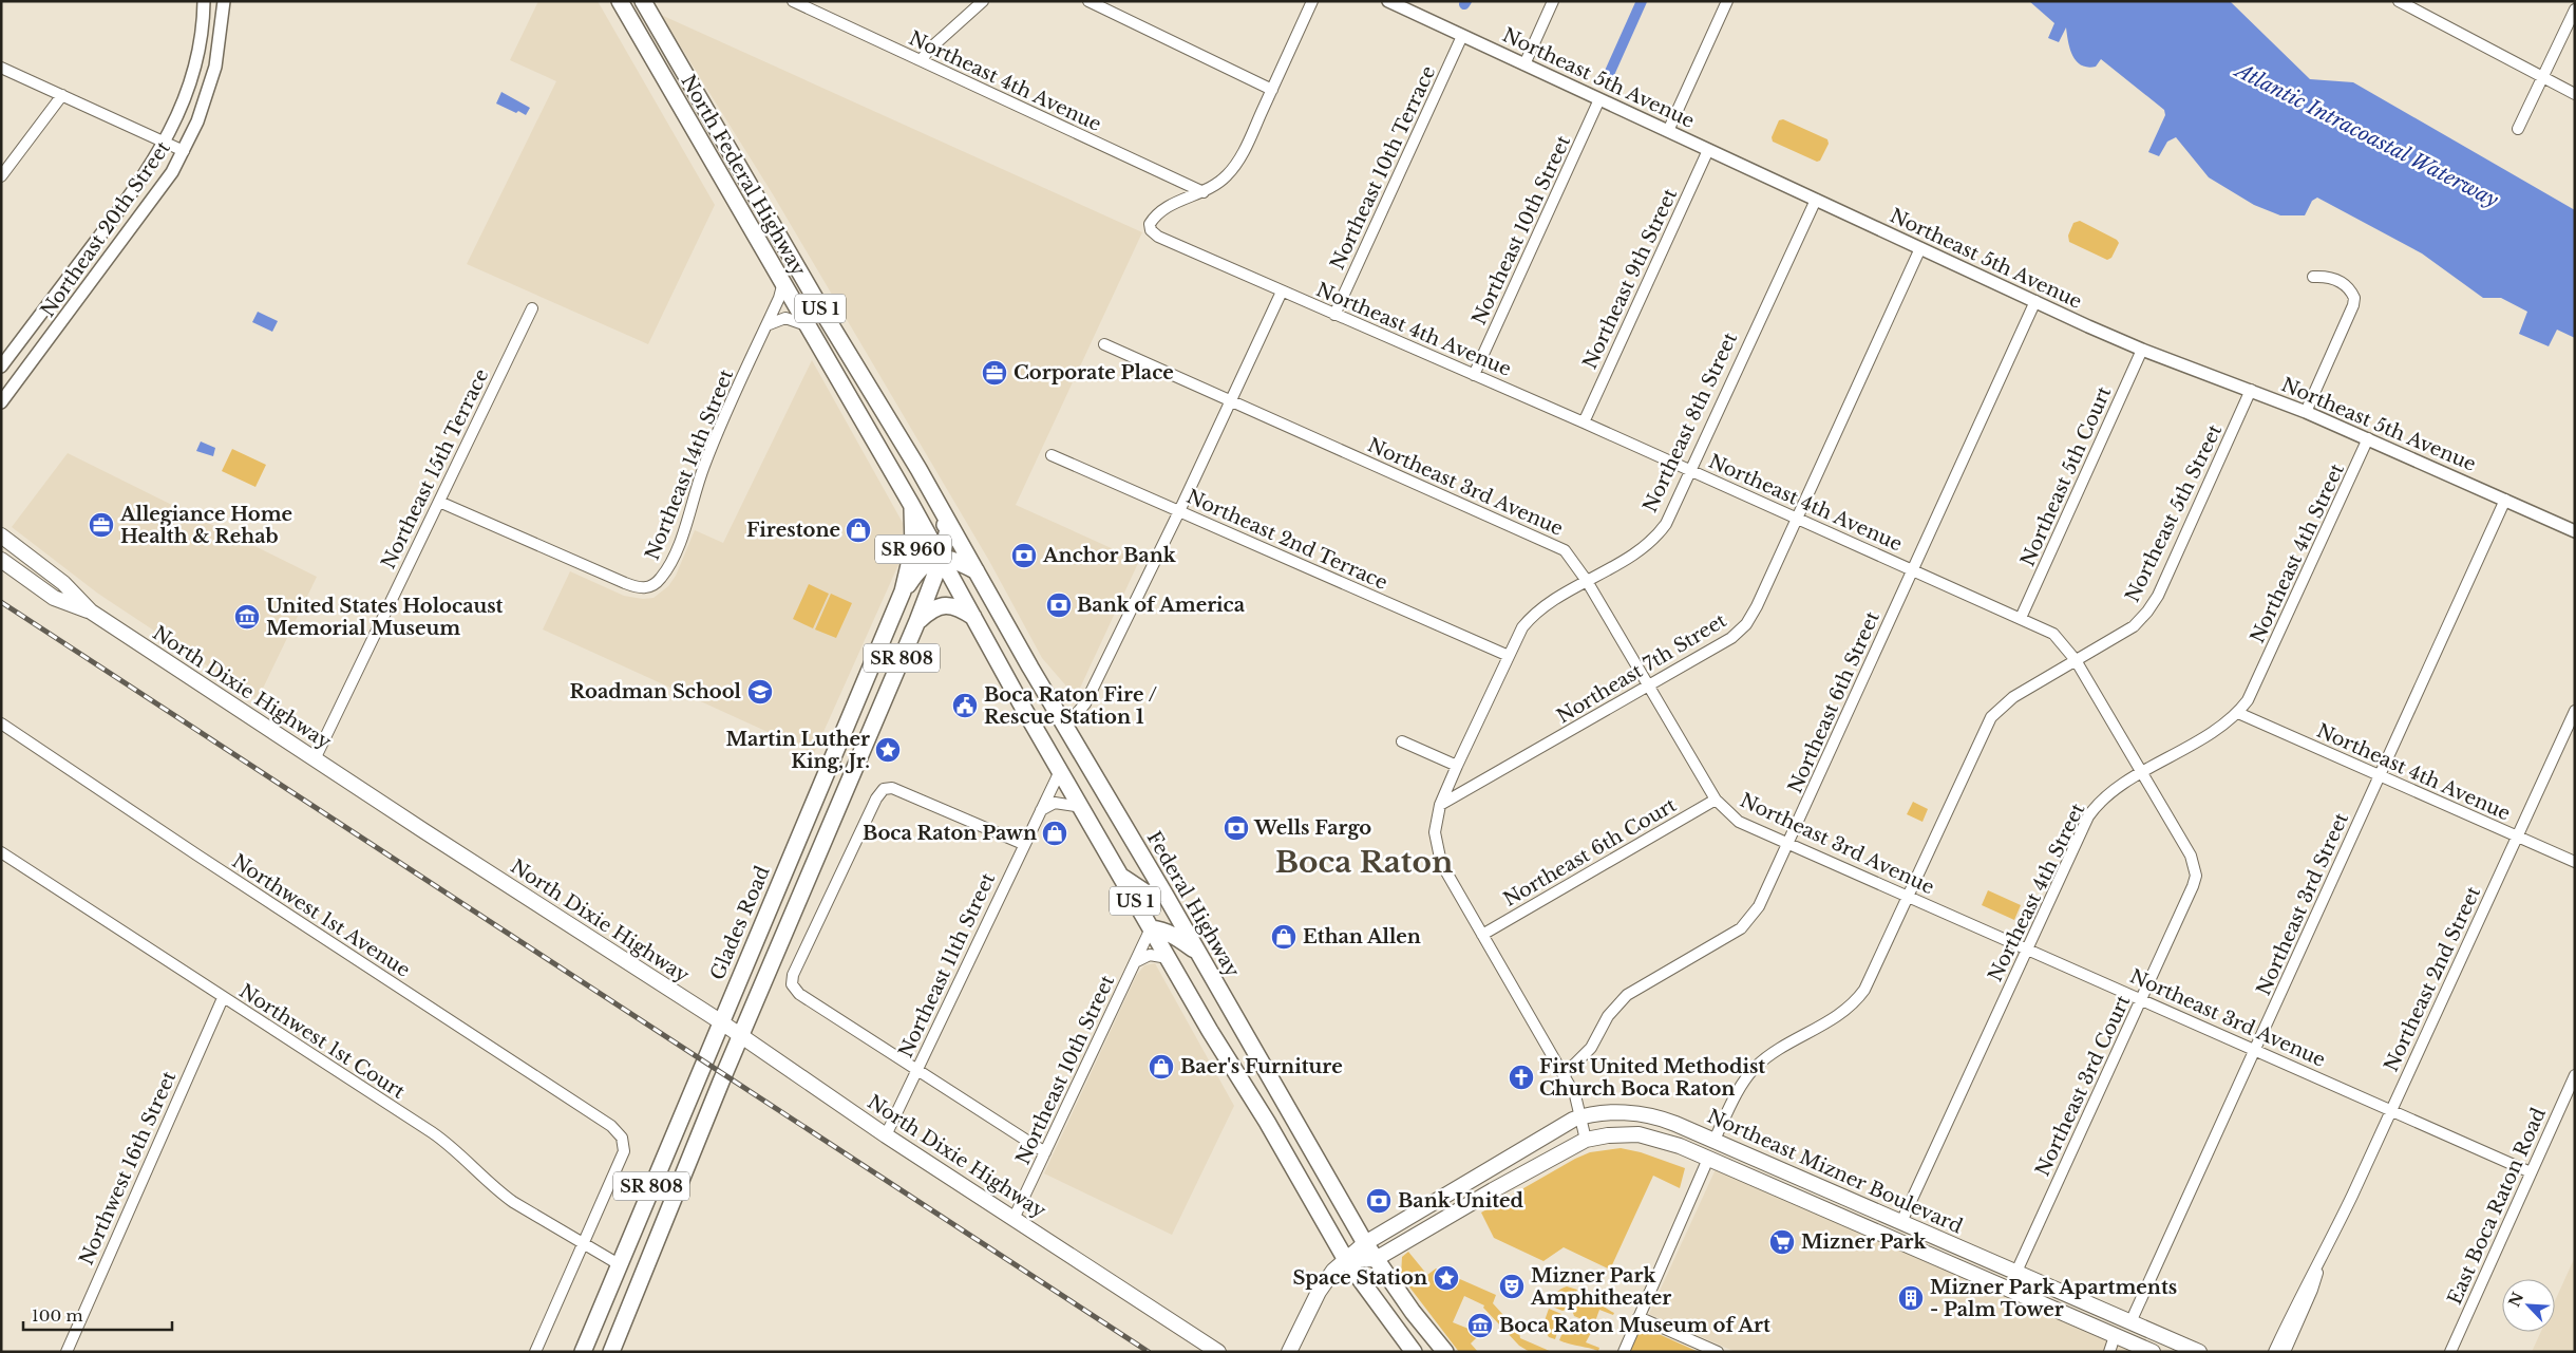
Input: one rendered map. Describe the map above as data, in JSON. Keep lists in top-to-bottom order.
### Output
{
  "streets": {
    "main road": [
      "North Federal Highway",
      "US 1",
      "SR 960",
      "SR 808",
      "North Dixie Highway",
      "Federal Highway",
      "Glades Road",
      "Northeast Mizner Boulevard"
    ],
    "street": [
      "Northeast 5th Avenue",
      "Northeast 4th Avenue",
      "Northeast 10th Terrace",
      "Northeast 20th Street",
      "Northeast 10th Street",
      "Northeast 9th Street",
      "Northeast 8th Street",
      "Northeast 14th Street",
      "Northeast 15th Terrace",
      "Northeast 5th Court",
      "Northeast 3rd Avenue",
      "Northeast 5th Street",
      "Northeast 2nd Terrace",
      "Northeast 4th Street",
      "Northeast 7th Street",
      "Northeast 6th Street",
      "Northeast 6th Court",
      "Northeast 3rd Street",
      "Northwest 1st Avenue",
      "Northeast 11th Street",
      "Northeast 2nd Street",
      "Northwest 1st Court",
      "Northeast 3rd Court",
      "Northwest 16th Street",
      "East Boca Raton Road"
    ]
  },
  "crossings": [
    ["Northeast 5th Avenue", "Northeast 10th Terrace"],
    ["Northeast 5th Avenue", "Northeast 10th Street"],
    ["Northeast 5th Avenue", "Northeast 9th Street"],
    ["Northeast 5th Avenue", "Northeast 8th Street"],
    ["Northeast 5th Avenue", "Northeast 5th Court"],
    ["Northeast 5th Avenue", "Northeast 5th Street"],
    ["Northeast 5th Avenue", "Northeast 4th Street"],
    ["Northeast 5th Avenue", "Northeast 7th Street"],
    ["Northeast 5th Avenue", "Northeast 6th Street"],
    ["Northeast 5th Avenue", "Northeast 3rd Street"],
    ["Northeast 4th Avenue", "Northeast 10th Terrace"],
    ["Northeast 4th Avenue", "Northeast 10th Street"],
    ["Northeast 4th Avenue", "Northeast 9th Street"],
    ["Northeast 4th Avenue", "Northeast 8th Street"],
    ["Northeast 4th Avenue", "Northeast 5th Court"],
    ["Northeast 4th Avenue", "Northeast 5th Street"],
    ["Northeast 4th Avenue", "Northeast 4th Street"],
    ["Northeast 4th Avenue", "Northeast 7th Street"],
    ["Northeast 4th Avenue", "Northeast 6th Street"],
    ["Northeast 4th Avenue", "Northeast 3rd Street"],
    ["Northeast 4th Avenue", "Northeast 2nd Street"],
    ["Northeast 4th Avenue", "Northeast 3rd Court"],
    ["North Federal Highway", "US 1"],
    ["North Federal Highway", "Northeast 14th Street"],
    ["North Federal Highway", "SR 808"],
    ["North Federal Highway", "Federal Highway"],
    ["North Federal Highway", "Glades Road"],
    ["Northeast 10th Street", "US 1"],
    ["Northeast 10th Street", "North Dixie Highway"],
    ["US 1", "Northeast 11th Street"],
    ["US 1", "Northeast Mizner Boulevard"],
    ["Northeast 8th Street", "Northeast 3rd Avenue"],
    ["Northeast 8th Street", "Northeast 2nd Terrace"],
    ["Northeast 8th Street", "Northeast 7th Street"],
    ["Northeast 8th Street", "Northeast 6th Street"],
    ["Northeast 8th Street", "Northeast 6th Court"],
    ["Northeast 8th Street", "Northeast Mizner Boulevard"],
    ["Northeast 14th Street", "Northeast 15th Terrace"],
    ["Northeast 15th Terrace", "North Dixie Highway"],
    ["Northeast 3rd Avenue", "Northeast 5th Street"],
    ["Northeast 3rd Avenue", "Northeast 4th Street"],
    ["Northeast 3rd Avenue", "Northeast 7th Street"],
    ["Northeast 3rd Avenue", "Northeast 6th Street"],
    ["Northeast 3rd Avenue", "Northeast 6th Court"],
    ["Northeast 3rd Avenue", "Northeast 3rd Street"],
    ["Northeast 3rd Avenue", "Northeast 2nd Street"],
    ["Northeast 3rd Avenue", "Northeast 3rd Court"],
    ["Northeast 3rd Avenue", "East Boca Raton Road"],
    ["Northeast 5th Street", "Northeast Mizner Boulevard"],
    ["Northeast 4th Street", "Northeast 3rd Court"],
    ["Northeast 4th Street", "Northeast Mizner Boulevard"],
    ["SR 808", "North Dixie Highway"],
    ["SR 808", "Federal Highway"],
    ["North Dixie Highway", "Glades Road"],
    ["North Dixie Highway", "Northeast 11th Street"],
    ["Federal Highway", "Northeast Mizner Boulevard"],
    ["Northeast 3rd Street", "Northeast Mizner Boulevard"],
    ["Northwest 1st Avenue", "Northwest 1st Court"],
    ["Glades Road", "Northwest 1st Court"],
    ["Northwest 1st Court", "Northwest 16th Street"],
    ["Northeast 3rd Court", "Northeast Mizner Boulevard"]
  ],
  "districts": ["Boca Raton"],
  "water": ["Atlantic Intracoastal Waterway"],
  "places": {
    "office": ["Corporate Place", "Allegiance Home Health & Rehab"],
    "shop": [
      "Firestone",
      "Boca Raton Pawn",
      "Ethan Allen",
      "Baer's Furniture"
    ],
    "bank": [
      "Anchor Bank",
      "Bank of America",
      "Wells Fargo",
      "Bank United"
    ],
    "museum": ["United States Holocaust Memorial Museum", "Boca Raton Museum of Art"],
    "school or university": ["Roadman School"],
    "public building": ["Boca Raton Fire / Rescue Station 1"],
    "place": ["Martin Luther King, Jr.", "Space Station"],
    "church": ["First United Methodist Church Boca Raton"],
    "supermarket": ["Mizner Park"],
    "theatre": ["Mizner Park Amphitheater"],
    "building": ["Mizner Park Apartments - Palm Tower"]
  },
  "scale_bar": "100 m",
  "north": "top left"
}
